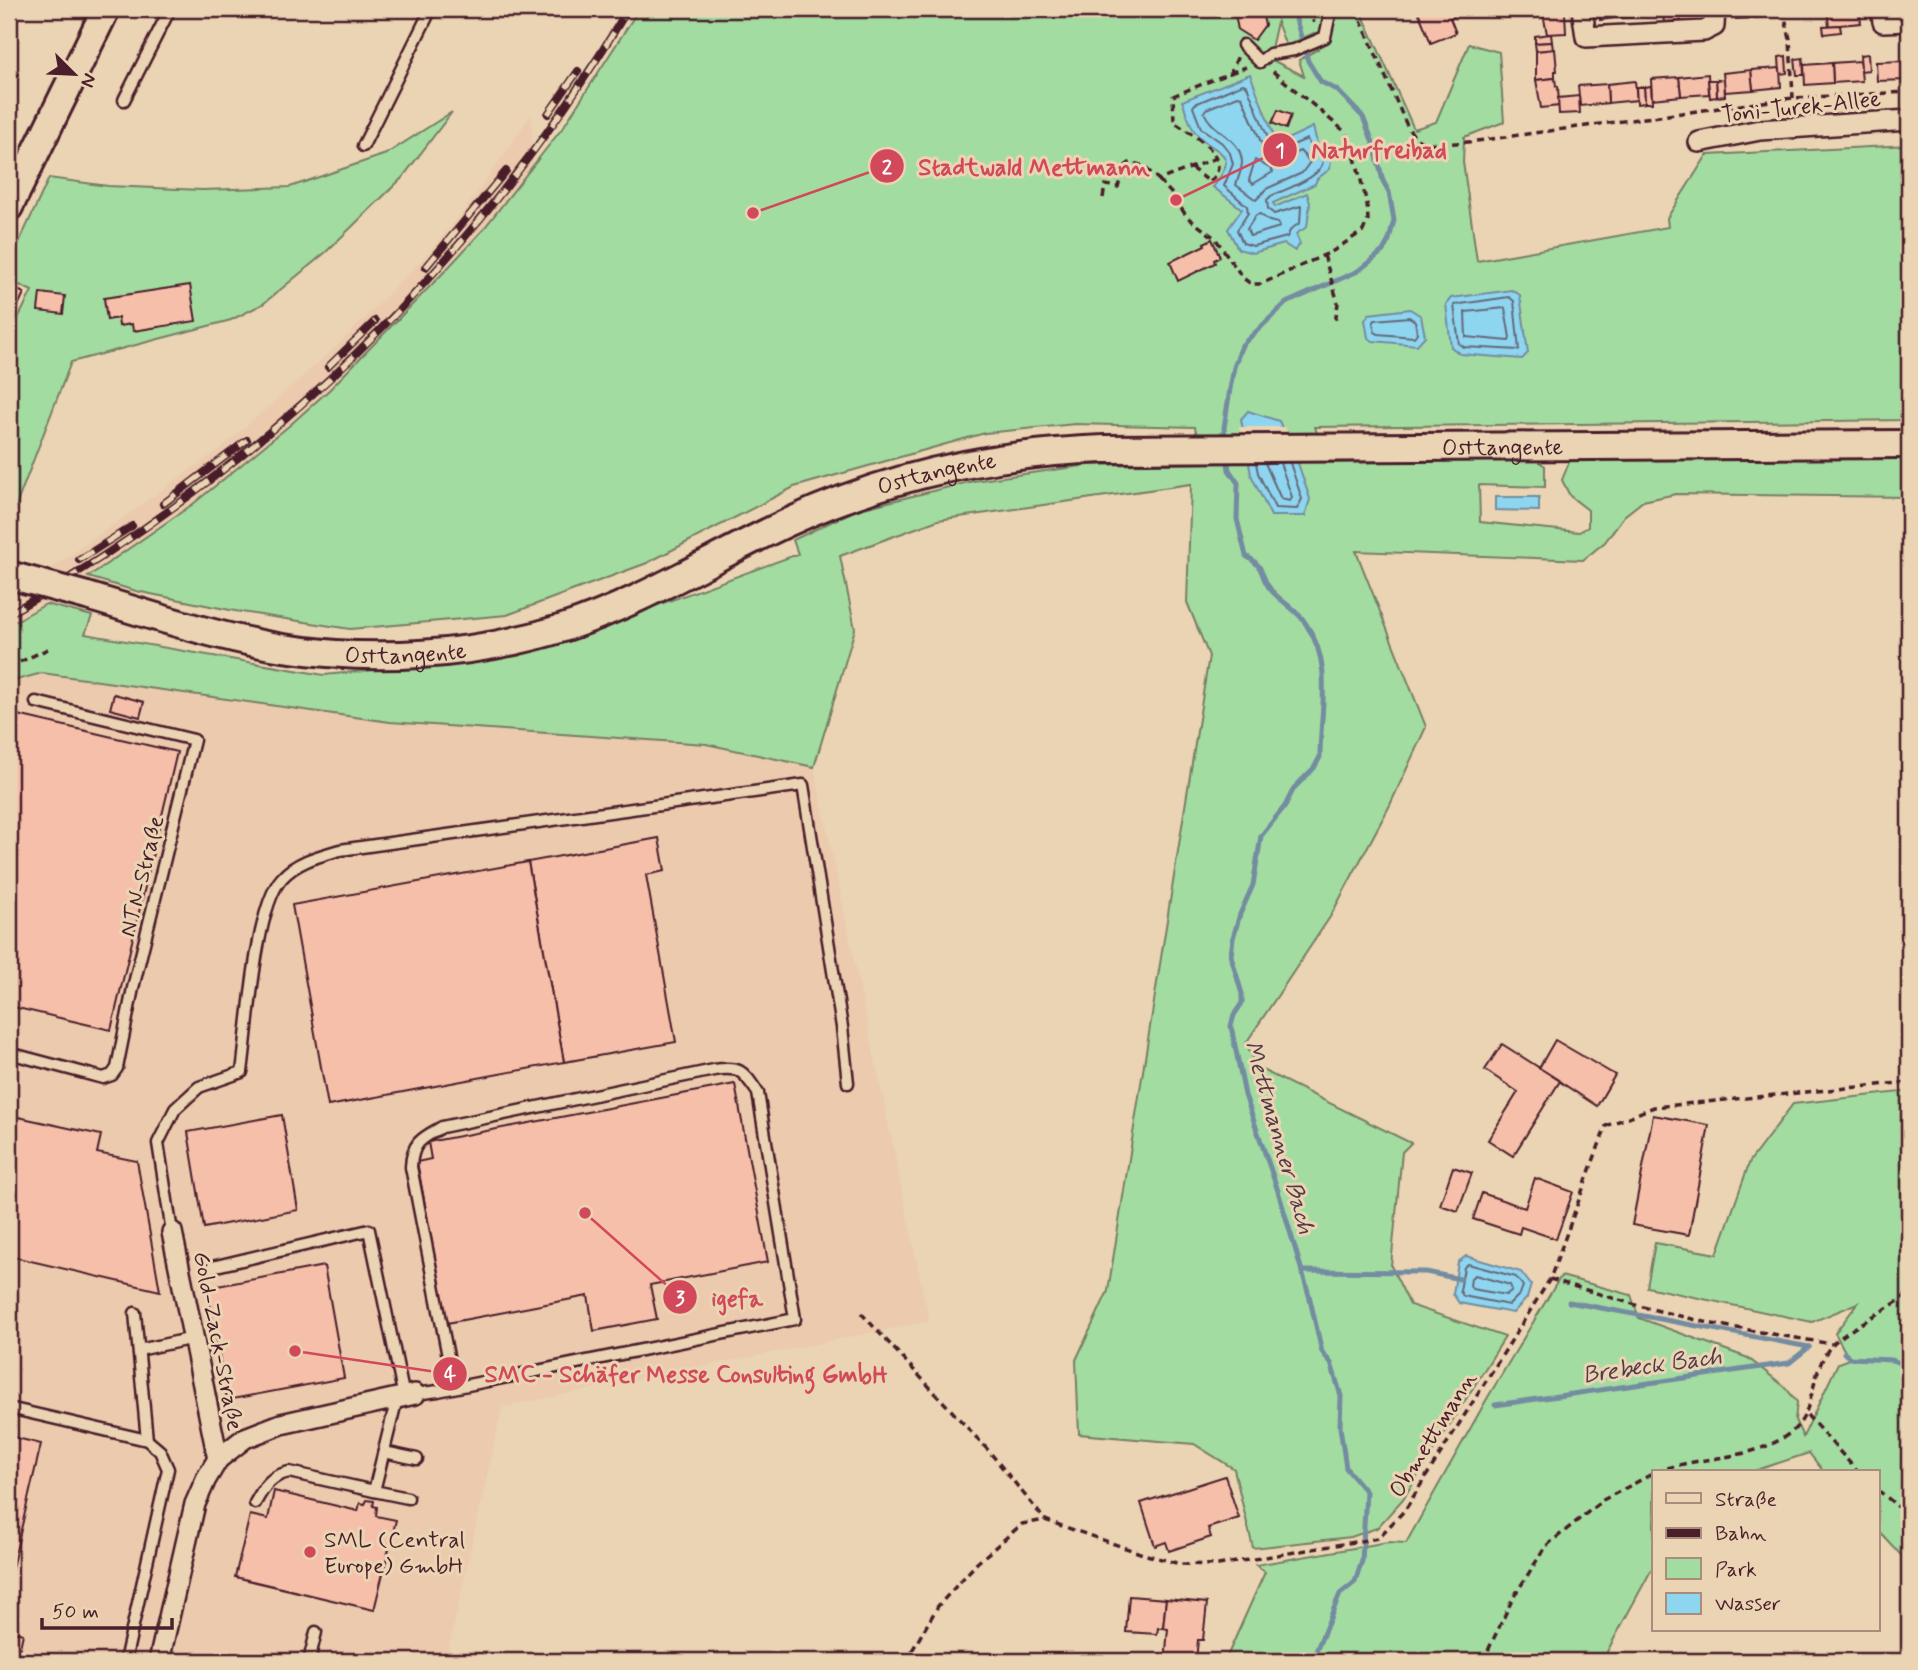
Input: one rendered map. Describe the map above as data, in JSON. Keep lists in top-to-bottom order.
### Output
{
  "streets": {
    "main road": ["Osttangente"],
    "street": ["Toni-Turek-Allee", "Gold-Zack-Straße"],
    "lane": ["NTN-Straße"],
    "path": ["Obmettmann"]
  },
  "water": ["Mettmanner Bach", "Brebeck Bach"],
  "places": [
    "Naturfreibad",
    "Stadtwald Mettmann",
    "igefa",
    "SMC - Schäfer Messe Consulting GmbH",
    "SML (Central Europe) GmbH"
  ],
  "legend": [
    "Straße",
    "Bahn",
    "Park",
    "Wasser"
  ],
  "scale_bar": "50 m",
  "north": "bottom right"
}
